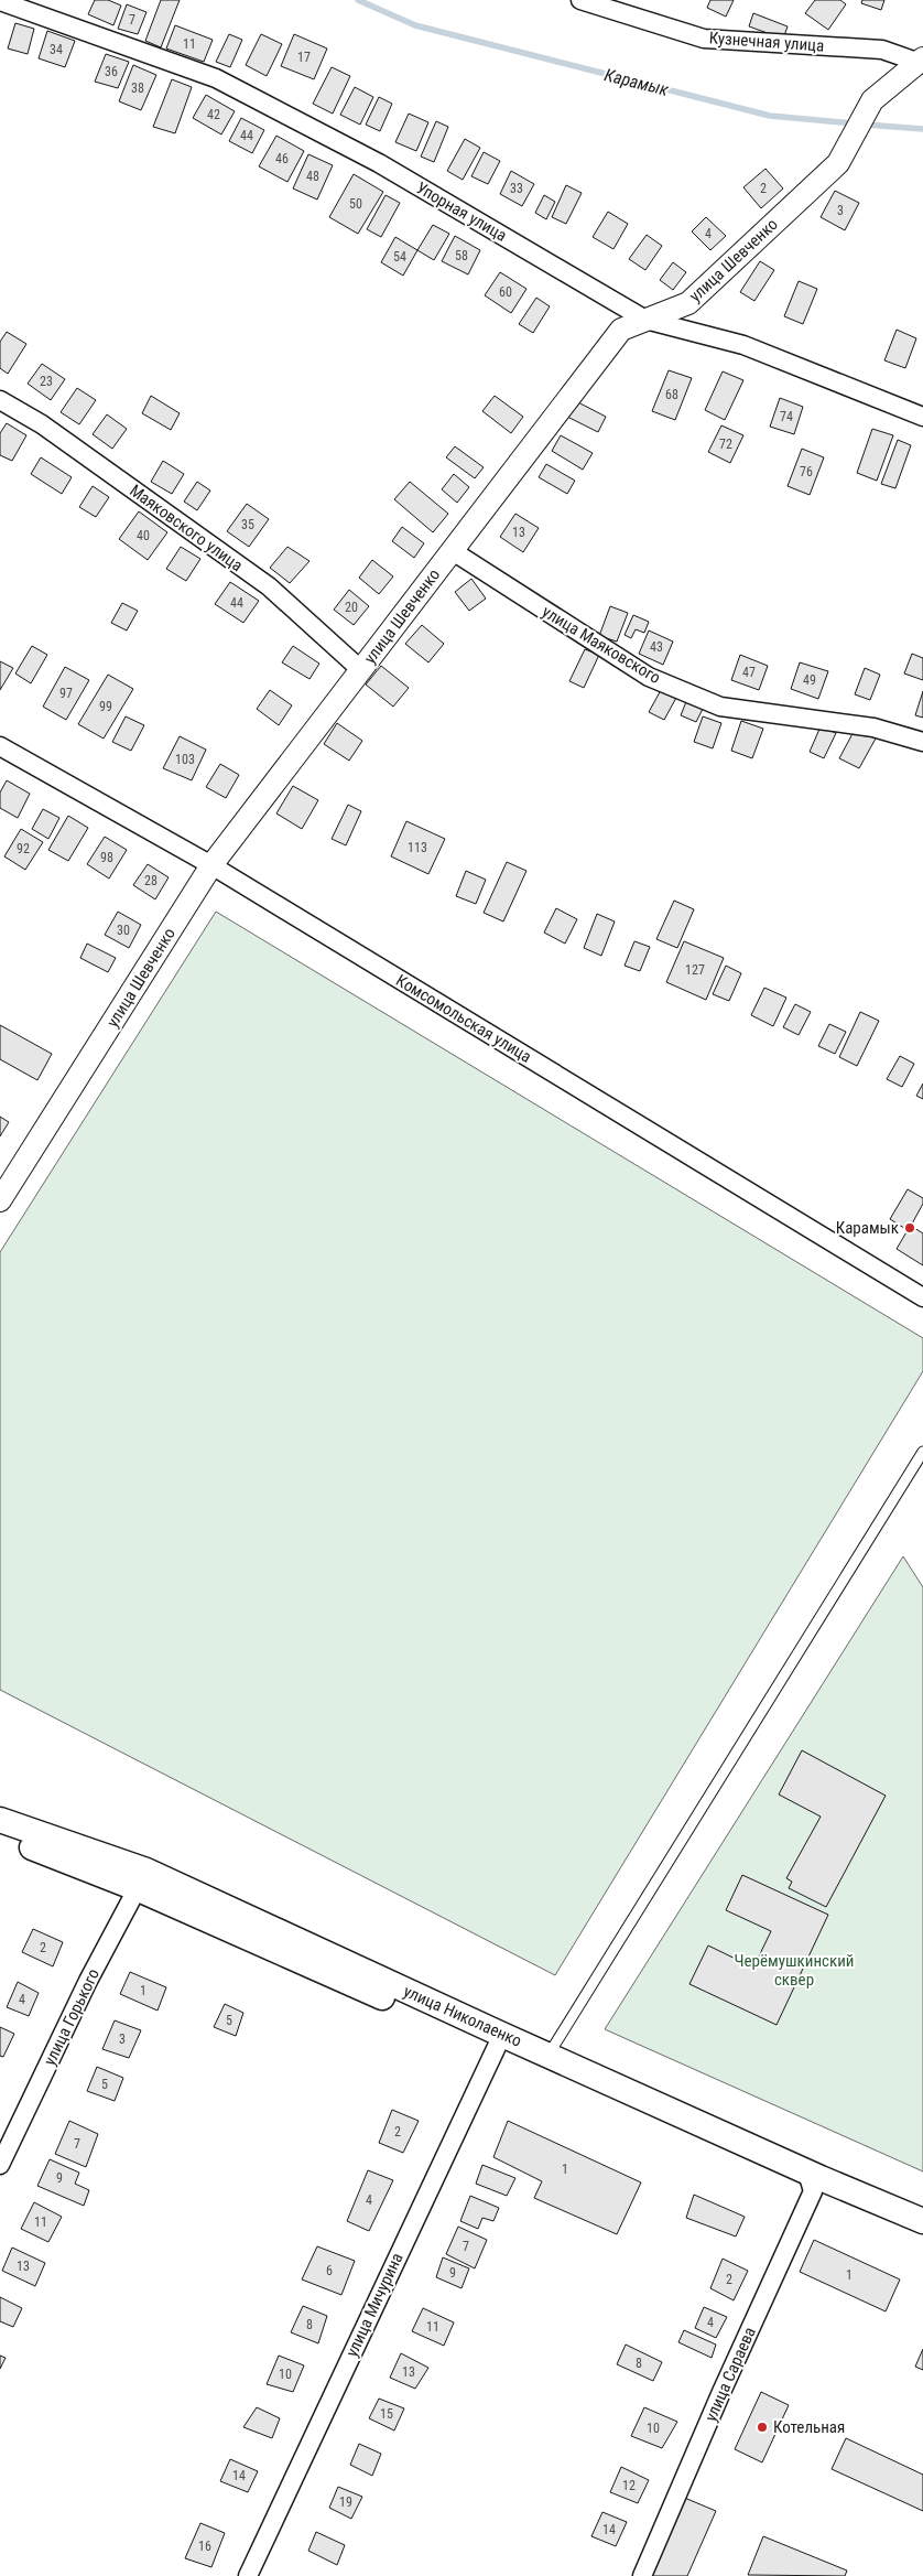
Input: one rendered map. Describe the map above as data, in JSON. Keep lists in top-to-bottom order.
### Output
{
  "streets": {
    "main road": ["улица Николаенко"],
    "street": [
      "Кузнечная улица",
      "Упорная улица",
      "улица Шевченко",
      "Маяковского улица",
      "улица Маяковского",
      "Комсомольская улица",
      "улица Горького",
      "улица Мичурина",
      "улица Сараева"
    ]
  },
  "crossings": [
    ["Кузнечная улица", "улица Шевченко"],
    ["Упорная улица", "улица Шевченко"],
    ["улица Шевченко", "Маяковского улица"],
    ["улица Шевченко", "улица Маяковского"],
    ["улица Шевченко", "Комсомольская улица"],
    ["улица Николаенко", "улица Горького"],
    ["улица Николаенко", "улица Мичурина"],
    ["улица Николаенко", "улица Сараева"]
  ],
  "water": ["Карамык"],
  "parks": ["Черёмушкинский сквер"],
  "places": ["Карамык", "Котельная"],
  "house_numbers": [
    "7",
    "11",
    "34",
    "17",
    "36",
    "38",
    "42",
    "44",
    "46",
    "48",
    "33",
    "2",
    "50",
    "3",
    "4",
    "58",
    "54",
    "60",
    "23",
    "68",
    "74",
    "72",
    "76",
    "35",
    "13",
    "40",
    "44",
    "20",
    "43",
    "47",
    "49",
    "97",
    "99",
    "103",
    "113",
    "92",
    "98",
    "28",
    "30",
    "127",
    "2",
    "1",
    "4",
    "5",
    "3",
    "5",
    "2",
    "7",
    "1",
    "9",
    "4",
    "11",
    "7",
    "13",
    "6",
    "9",
    "1",
    "2",
    "4",
    "8",
    "11",
    "8",
    "13",
    "10",
    "15",
    "10",
    "14",
    "12",
    "19",
    "14",
    "16"
  ]
}
